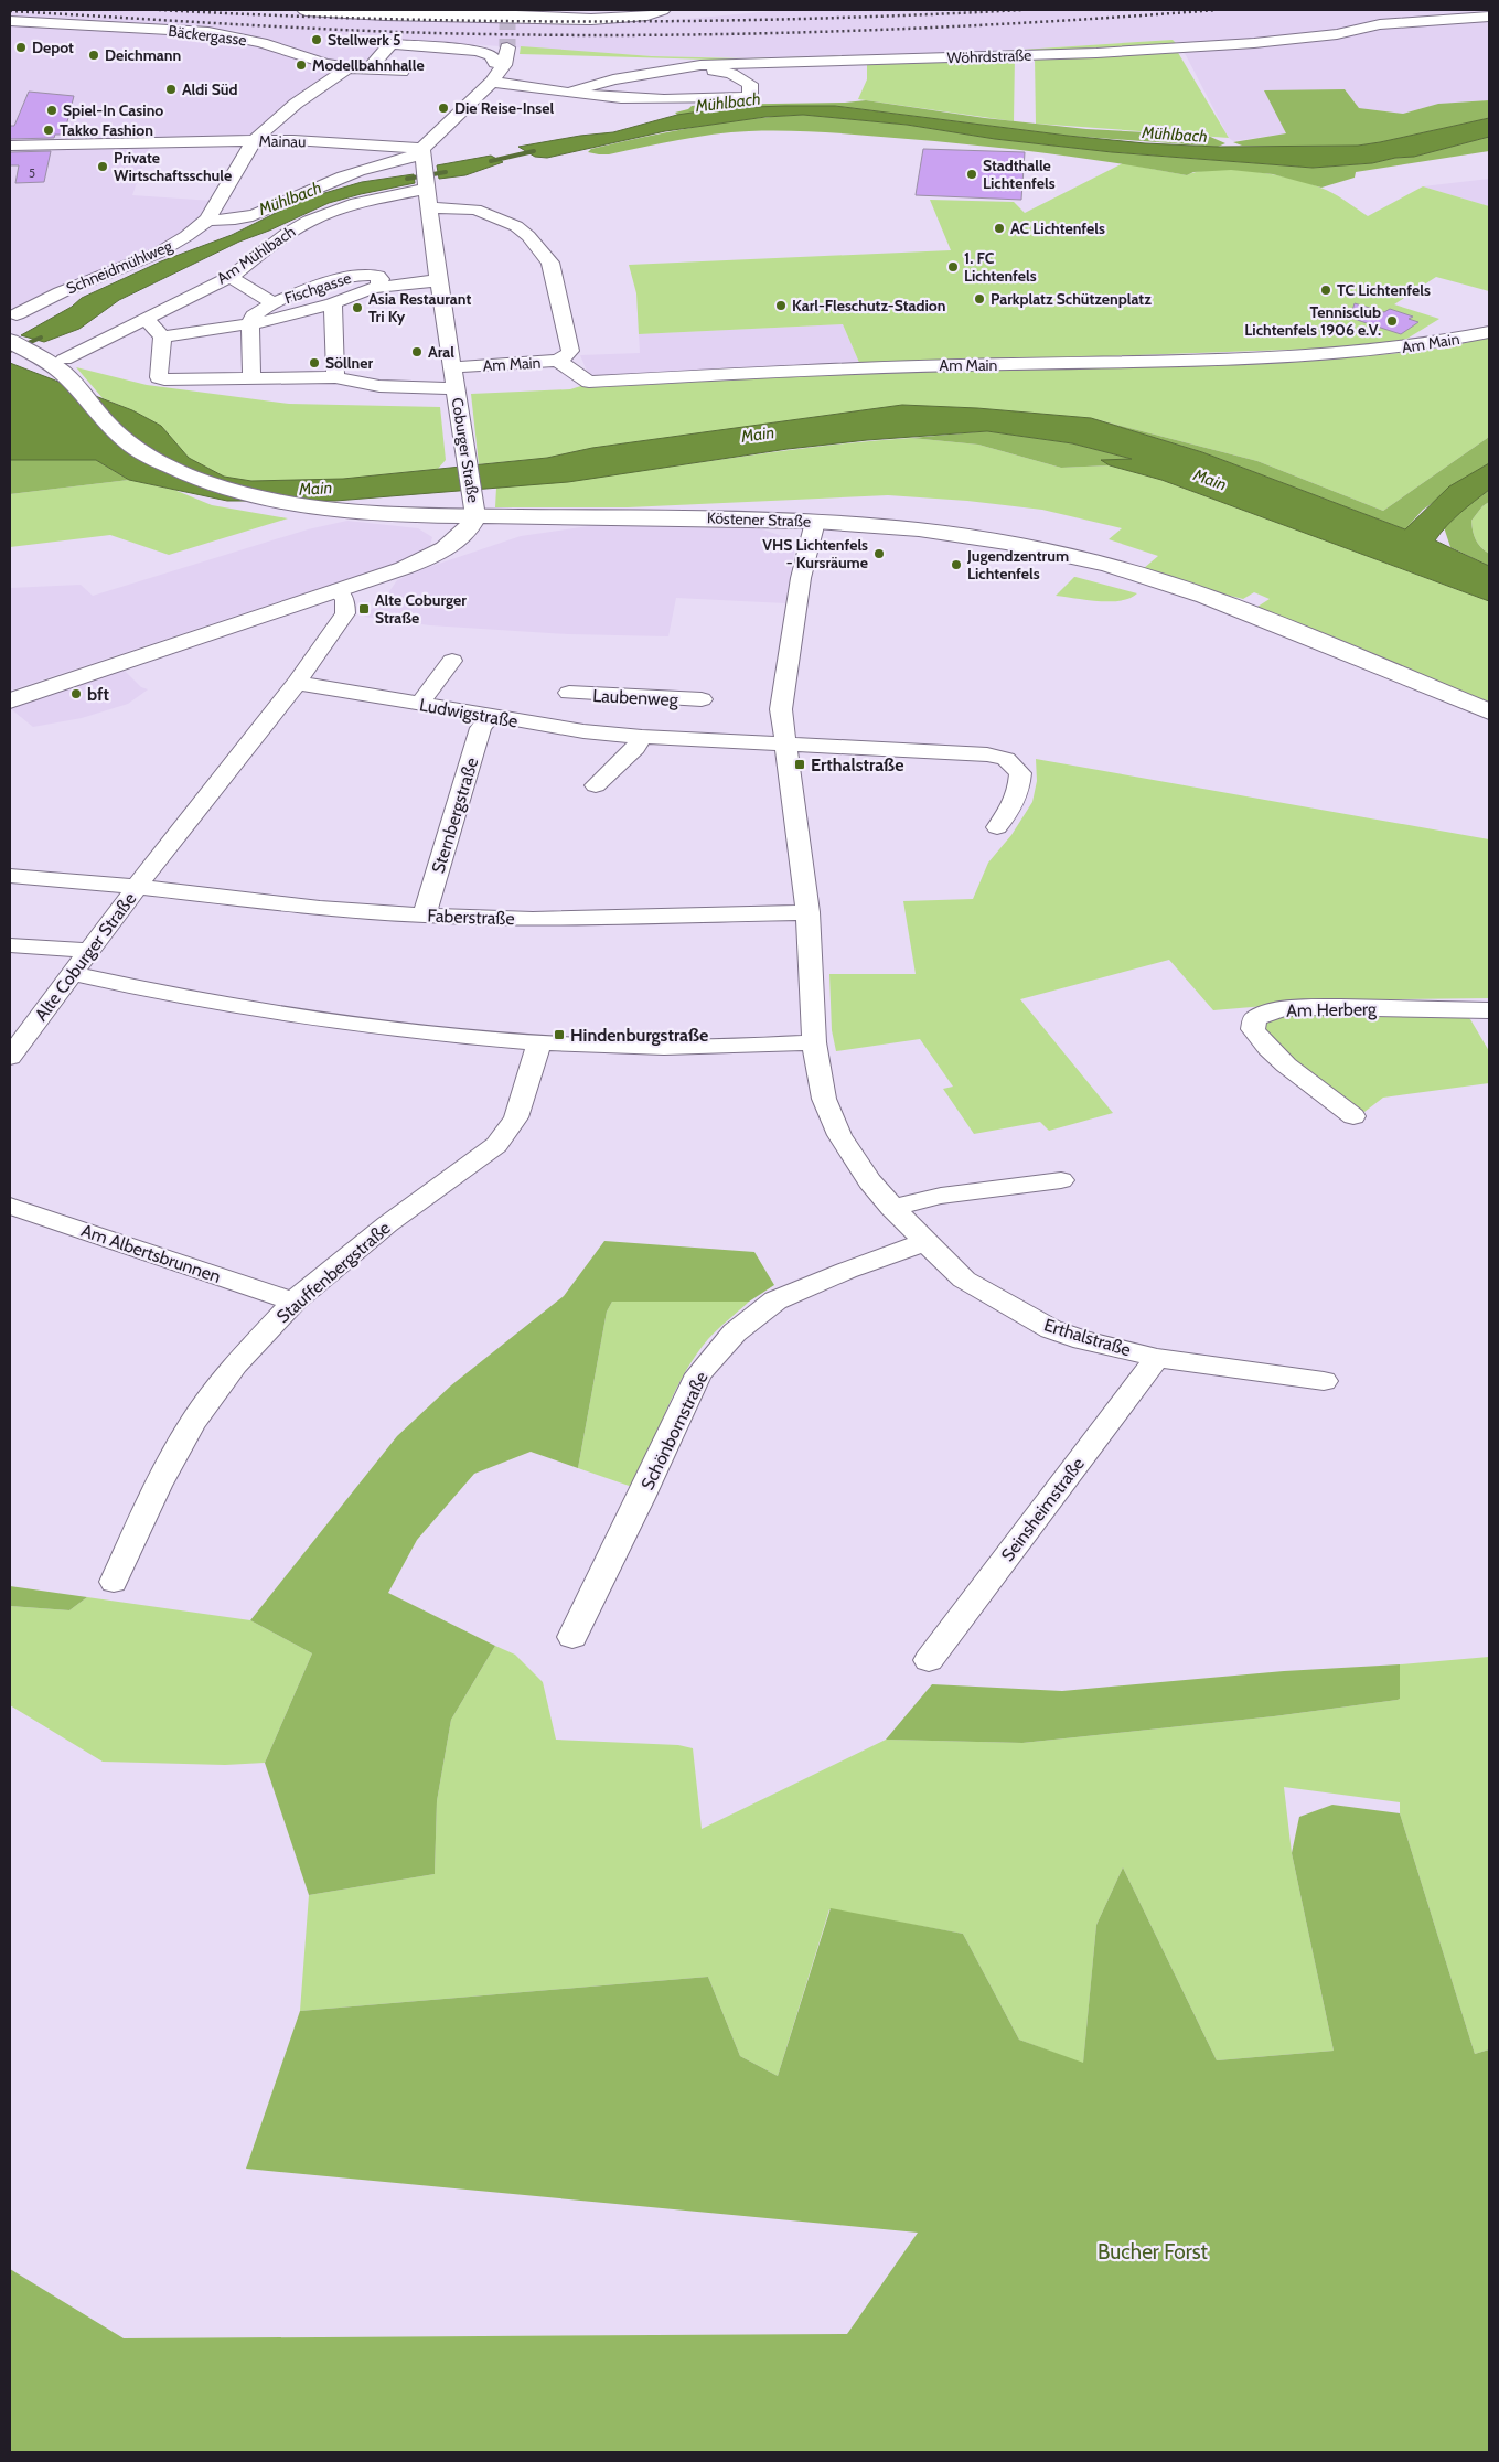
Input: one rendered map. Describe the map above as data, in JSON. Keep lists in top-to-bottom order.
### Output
{
  "streets": {
    "street": [
      "Bäckergasse",
      "Wöhrdstraße",
      "Mainau",
      "Am Mühlbach",
      "Schneidmühlweg",
      "Fischgasse",
      "Am Main",
      "Coburger Straße",
      "Köstener Straße",
      "Laubenweg",
      "Ludwigstraße",
      "Sternbergstraße",
      "Faberstraße",
      "Alte Coburger Straße",
      "Am Herberg",
      "Am Albertsbrunnen",
      "Stauffenbergstraße",
      "Erthalstraße",
      "Schönbornstraße",
      "Seinsheimstraße"
    ]
  },
  "crossings": [
    ["Bäckergasse", "Schneidmühlweg"],
    ["Mainau", "Am Mühlbach"],
    ["Mainau", "Schneidmühlweg"],
    ["Mainau", "Coburger Straße"],
    ["Am Mühlbach", "Coburger Straße"],
    ["Fischgasse", "Coburger Straße"],
    ["Am Main", "Coburger Straße"],
    ["Coburger Straße", "Köstener Straße"],
    ["Coburger Straße", "Alte Coburger Straße"],
    ["Köstener Straße", "Erthalstraße"],
    ["Laubenweg", "Ludwigstraße"],
    ["Ludwigstraße", "Sternbergstraße"],
    ["Ludwigstraße", "Alte Coburger Straße"],
    ["Ludwigstraße", "Erthalstraße"],
    ["Sternbergstraße", "Faberstraße"],
    ["Faberstraße", "Alte Coburger Straße"],
    ["Faberstraße", "Erthalstraße"],
    ["Am Albertsbrunnen", "Stauffenbergstraße"],
    ["Erthalstraße", "Schönbornstraße"],
    ["Erthalstraße", "Seinsheimstraße"]
  ],
  "water": ["Mühlbach", "Main"],
  "parks": ["Bucher Forst"],
  "places": {
    "other": [
      "Stellwerk 5",
      "Depot",
      "Deichmann",
      "Modellbahnhalle",
      "Aldi Süd",
      "Die Reise-Insel",
      "Spiel-In Casino",
      "Takko Fashion",
      "Private Wirtschaftsschule",
      "Stadthalle Lichtenfels",
      "AC Lichtenfels",
      "1. FC Lichtenfels",
      "TC Lichtenfels",
      "Parkplatz Schützenplatz",
      "Karl-Fleschutz-Stadion",
      "Asia Restaurant Tri Ky",
      "Tennisclub Lichtenfels 1906 e.V.",
      "Aral",
      "Söllner",
      "VHS Lichtenfels - Kursräume",
      "Jugendzentrum Lichtenfels",
      "bft"
    ],
    "transit": ["Alte Coburger Straße", "Erthalstraße", "Hindenburgstraße"]
  },
  "house_numbers": ["5"]
}
